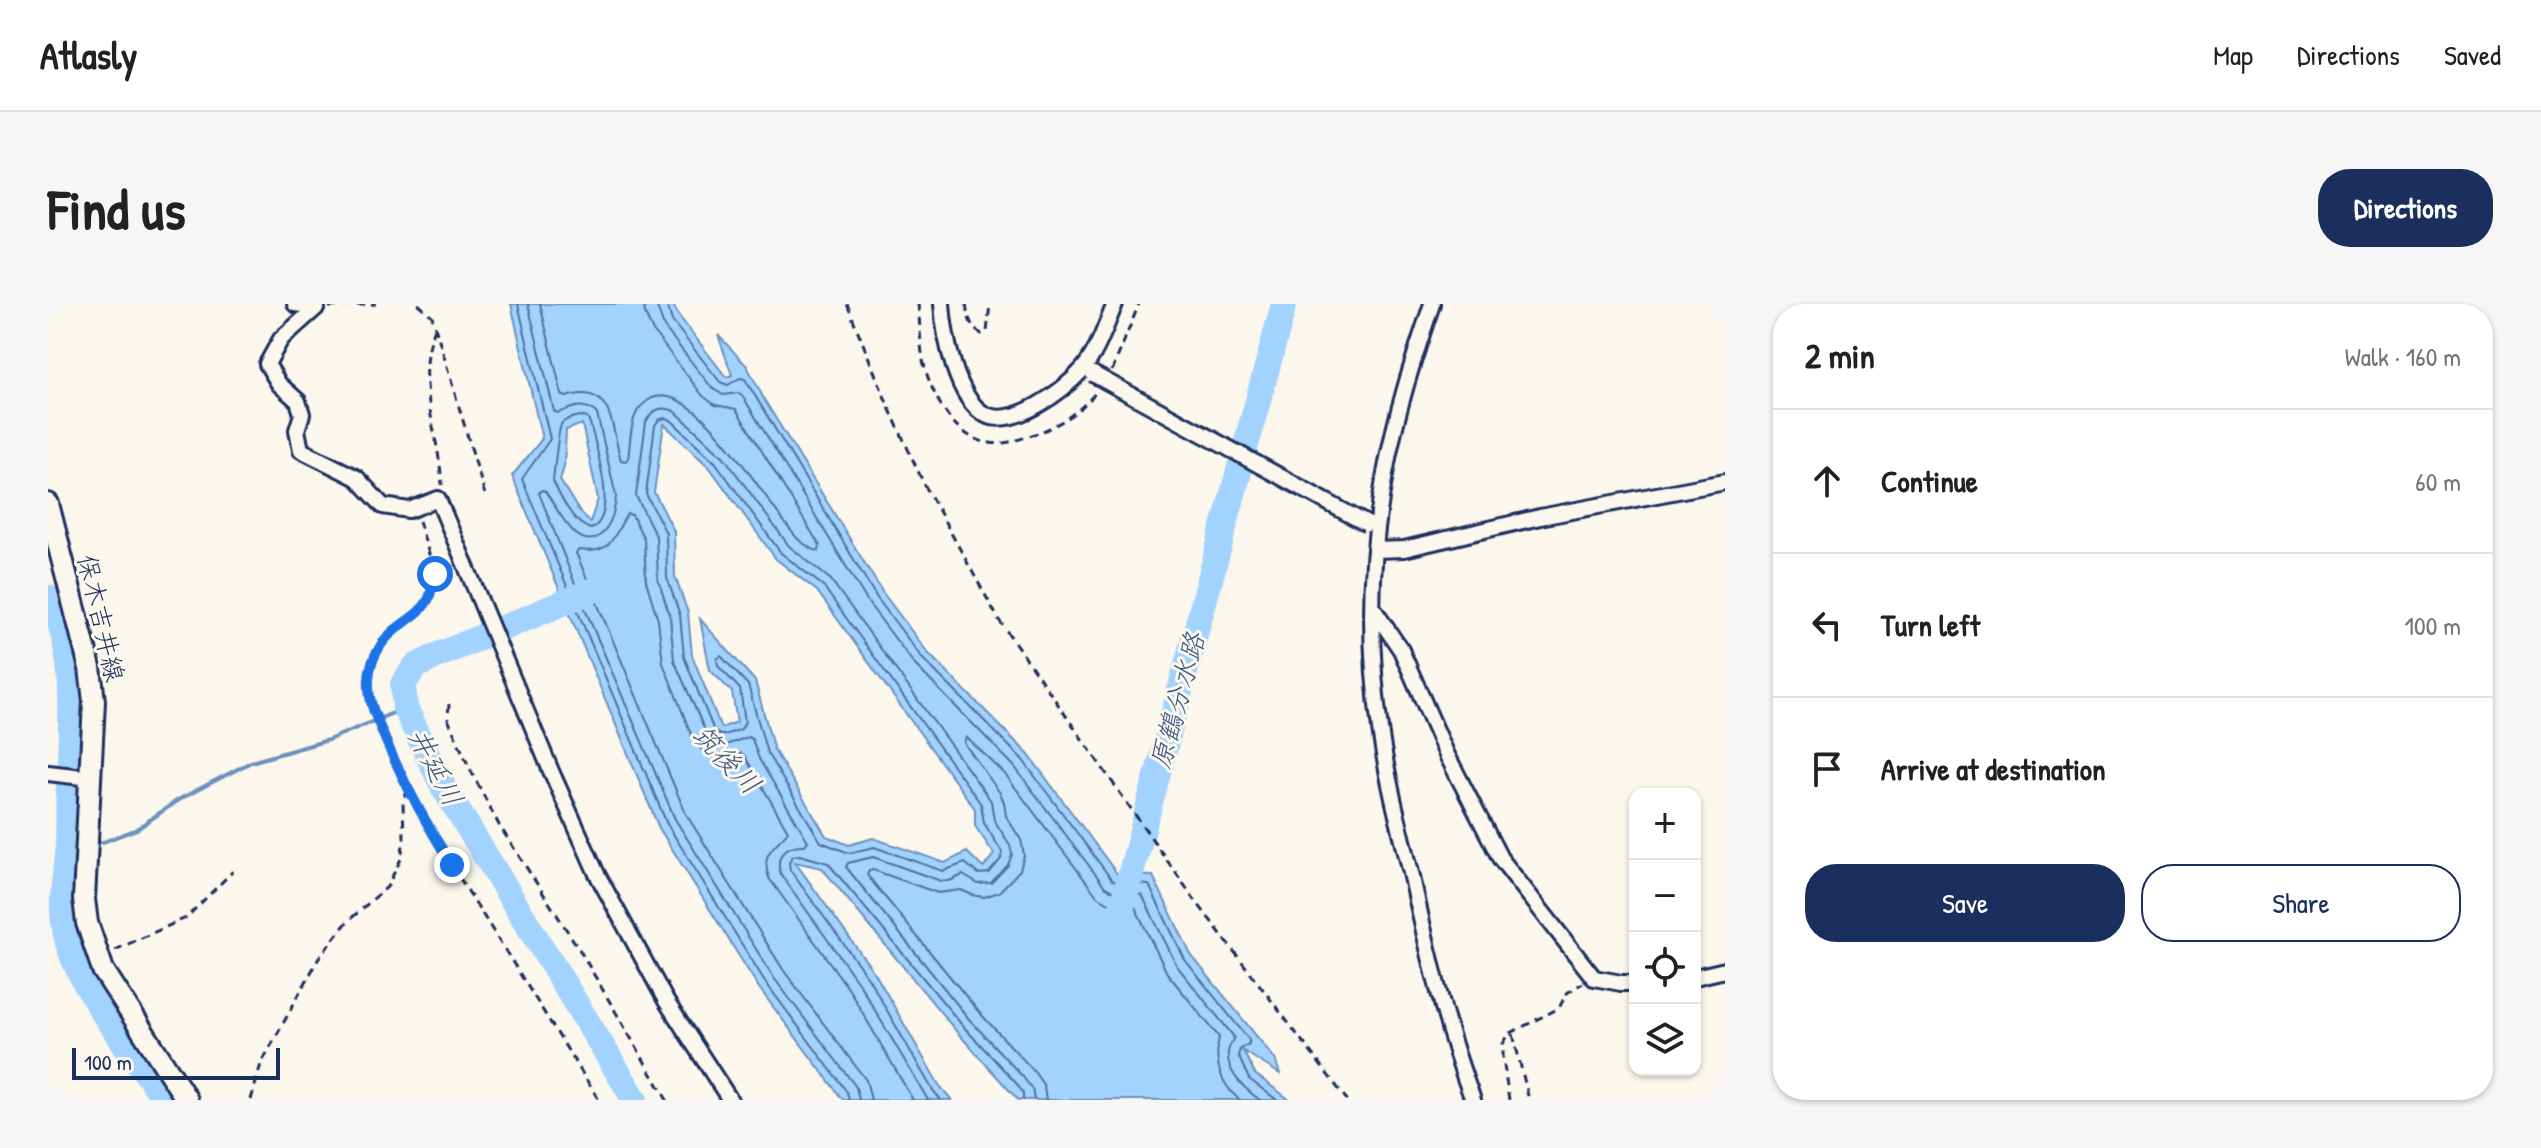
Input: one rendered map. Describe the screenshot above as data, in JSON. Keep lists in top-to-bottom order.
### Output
{
  "streets": {
    "main road": ["保木吉井線"]
  },
  "water": ["原鶴分水路", "筑後川", "井延川"],
  "scale_bar": "100 m",
  "page": {
    "header": "Atlasly",
    "nav": ["Map", "Directions", "Saved"],
    "buttons": [
      "Directions",
      ["Save", "Share"]
    ],
    "title": "Find us",
    "heading": ["2 min", "Walk · 160 m"],
    "list": [
      ["Continue", "60 m"],
      ["Turn left", "100 m"],
      "Arrive at destination"
    ],
    "map_buttons": ["+", "−"],
    "scale": "100 m"
  }
}
